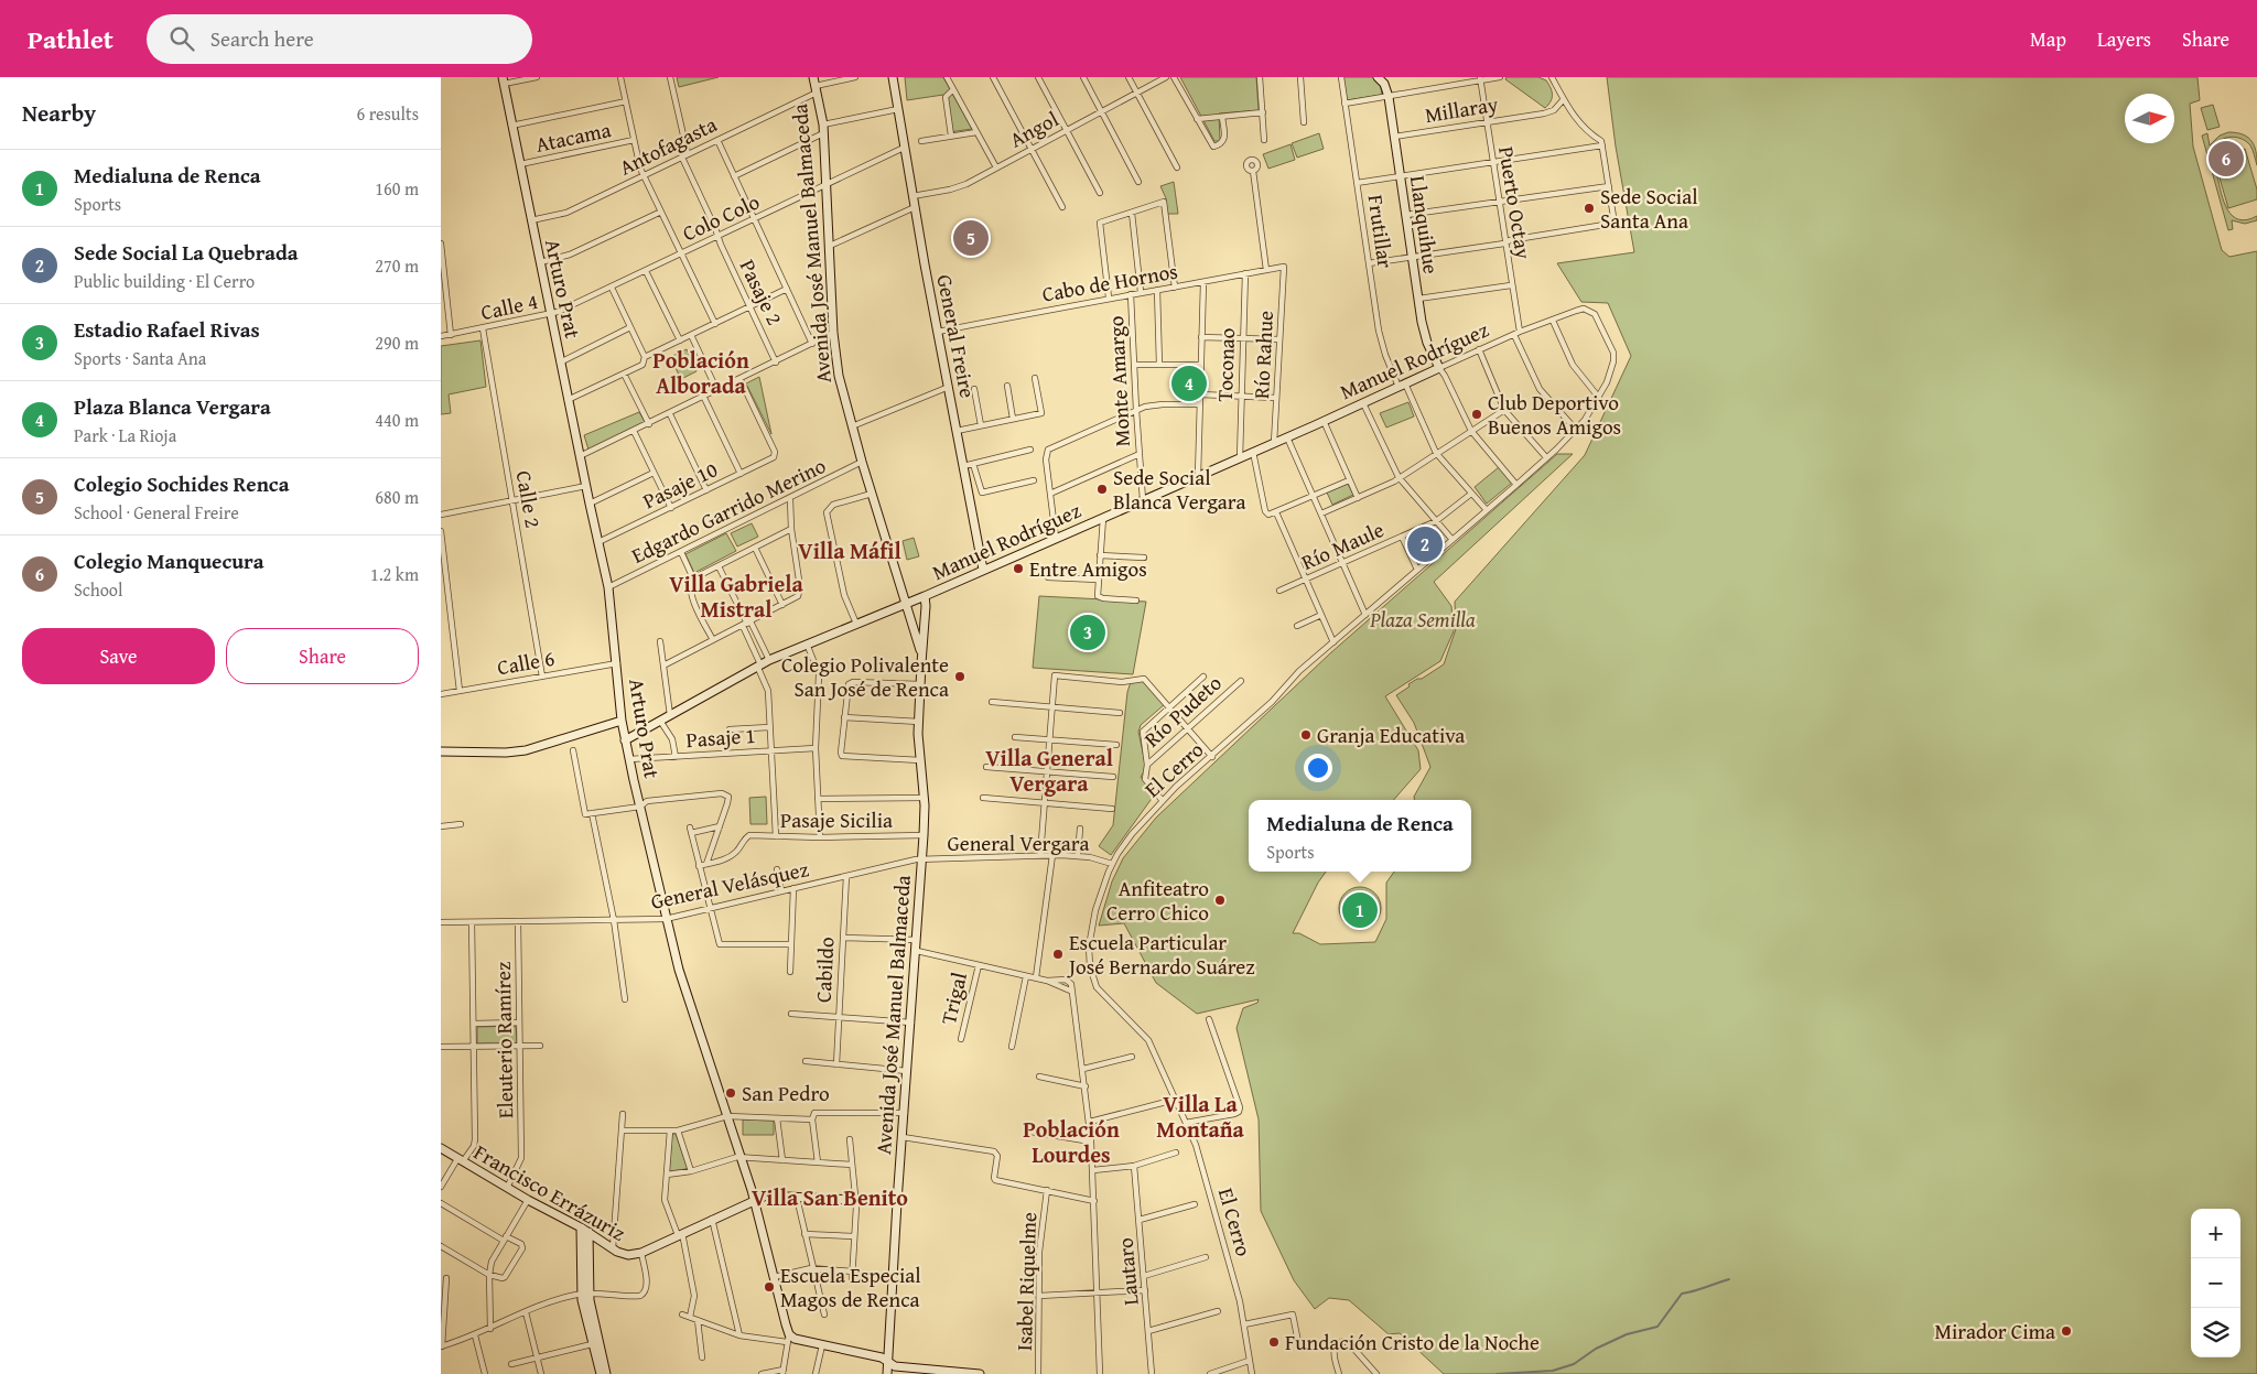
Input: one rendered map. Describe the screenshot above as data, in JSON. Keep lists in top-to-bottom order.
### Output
{
  "streets": {
    "street": [
      "Millaray",
      "Angol",
      "Atacama",
      "Antofagasta",
      "Puerto Octay",
      "Colo Colo",
      "Llanquihue",
      "Frutillar",
      "Avenida José Manuel Balmaceda",
      "Cabo de Hornos",
      "Arturo Prat",
      "Pasaje 2",
      "Calle 4",
      "General Freire",
      "Río Rahue",
      "Manuel Rodríguez",
      "Toconao",
      "Monte Amargo",
      "Pasaje 10",
      "Calle 2",
      "Edgardo Garrido Merino",
      "Río Maule",
      "Calle 6",
      "Río Pudeto",
      "Pasaje 1",
      "El Cerro",
      "Pasaje Sicilia",
      "General Vergara",
      "General Velásquez",
      "Cabildo",
      "Trigal",
      "Eleuterio Ramírez",
      "Francisco Errázuriz",
      "Lautaro",
      "Isabel Riquelme"
    ]
  },
  "crossings": [
    ["Millaray", "Puerto Octay"],
    ["Millaray", "Llanquihue"],
    ["Angol", "General Freire"],
    ["Atacama", "Arturo Prat"],
    ["Antofagasta", "Avenida José Manuel Balmaceda"],
    ["Antofagasta", "Arturo Prat"],
    ["Antofagasta", "Pasaje 2"],
    ["Puerto Octay", "Manuel Rodríguez"],
    ["Puerto Octay", "El Cerro"],
    ["Colo Colo", "Avenida José Manuel Balmaceda"],
    ["Colo Colo", "Arturo Prat"],
    ["Colo Colo", "Pasaje 2"],
    ["Colo Colo", "Calle 4"],
    ["Colo Colo", "General Freire"],
    ["Llanquihue", "Manuel Rodríguez"],
    ["Frutillar", "Manuel Rodríguez"],
    ["Frutillar", "Río Maule"],
    ["Frutillar", "El Cerro"],
    ["Avenida José Manuel Balmaceda", "Manuel Rodríguez"],
    ["Avenida José Manuel Balmaceda", "Edgardo Garrido Merino"],
    ["Avenida José Manuel Balmaceda", "Pasaje Sicilia"],
    ["Avenida José Manuel Balmaceda", "General Vergara"],
    ["Avenida José Manuel Balmaceda", "General Velásquez"],
    ["Avenida José Manuel Balmaceda", "Francisco Errázuriz"],
    ["Cabo de Hornos", "General Freire"],
    ["Cabo de Hornos", "Río Rahue"],
    ["Cabo de Hornos", "Toconao"],
    ["Cabo de Hornos", "Monte Amargo"],
    ["Arturo Prat", "Calle 4"],
    ["Arturo Prat", "Manuel Rodríguez"],
    ["Arturo Prat", "Pasaje 10"],
    ["Arturo Prat", "Edgardo Garrido Merino"],
    ["Arturo Prat", "Calle 6"],
    ["Arturo Prat", "Pasaje 1"],
    ["Arturo Prat", "General Velásquez"],
    ["Arturo Prat", "Francisco Errázuriz"],
    ["Calle 4", "Calle 2"],
    ["General Freire", "Manuel Rodríguez"],
    ["Río Rahue", "Manuel Rodríguez"],
    ["Manuel Rodríguez", "Toconao"],
    ["Manuel Rodríguez", "Monte Amargo"],
    ["Manuel Rodríguez", "El Cerro"],
    ["Calle 2", "Calle 6"],
    ["El Cerro", "General Vergara"],
    ["General Vergara", "General Velásquez"],
    ["General Velásquez", "Cabildo"],
    ["General Velásquez", "Eleuterio Ramírez"],
    ["Eleuterio Ramírez", "Francisco Errázuriz"]
  ],
  "districts": [
    "Población Alborada",
    "Villa Máfil",
    "Villa Gabriela Mistral",
    "Villa General Vergara",
    "Villa La Montaña",
    "Población Lourdes",
    "Villa San Benito"
  ],
  "parks": ["Plaza Semilla"],
  "places": [
    "Sede Social Santa Ana",
    "Club Deportivo Buenos Amigos",
    "Sede Social Blanca Vergara",
    "Entre Amigos",
    "Colegio Polivalente San José de Renca",
    "Granja Educativa",
    "Anfiteatro Cerro Chico",
    "Escuela Particular José Bernardo Suárez",
    "San Pedro",
    "Escuela Especial Magos de Renca",
    "Mirador Cima",
    "Fundación Cristo de la Noche"
  ],
  "north": "right",
  "page": {
    "header": "Pathlet",
    "search": "Search here",
    "nav": ["Map", "Layers", "Share"],
    "heading": ["Nearby", "6 results"],
    "pins": [
      "6",
      "5",
      "4",
      "2",
      "3",
      "1"
    ],
    "list": [
      {
        "mark": "1",
        "name": "Medialuna de Renca",
        "note": "Sports",
        "value": "160 m"
      },
      {
        "mark": "2",
        "name": "Sede Social La Quebrada",
        "note": "Public building · El Cerro",
        "value": "270 m"
      },
      {
        "mark": "3",
        "name": "Estadio Rafael Rivas",
        "note": "Sports · Santa Ana",
        "value": "290 m"
      },
      {
        "mark": "4",
        "name": "Plaza Blanca Vergara",
        "note": "Park · La Rioja",
        "value": "440 m"
      },
      {
        "mark": "5",
        "name": "Colegio Sochides Renca",
        "note": "School · General Freire",
        "value": "680 m"
      },
      {
        "mark": "6",
        "name": "Colegio Manquecura",
        "note": "School",
        "value": "1.2 km"
      }
    ],
    "buttons": ["Save", "Share"],
    "popup": ["Medialuna de Renca", "Sports"],
    "map_buttons": ["+", "−"]
  }
}
